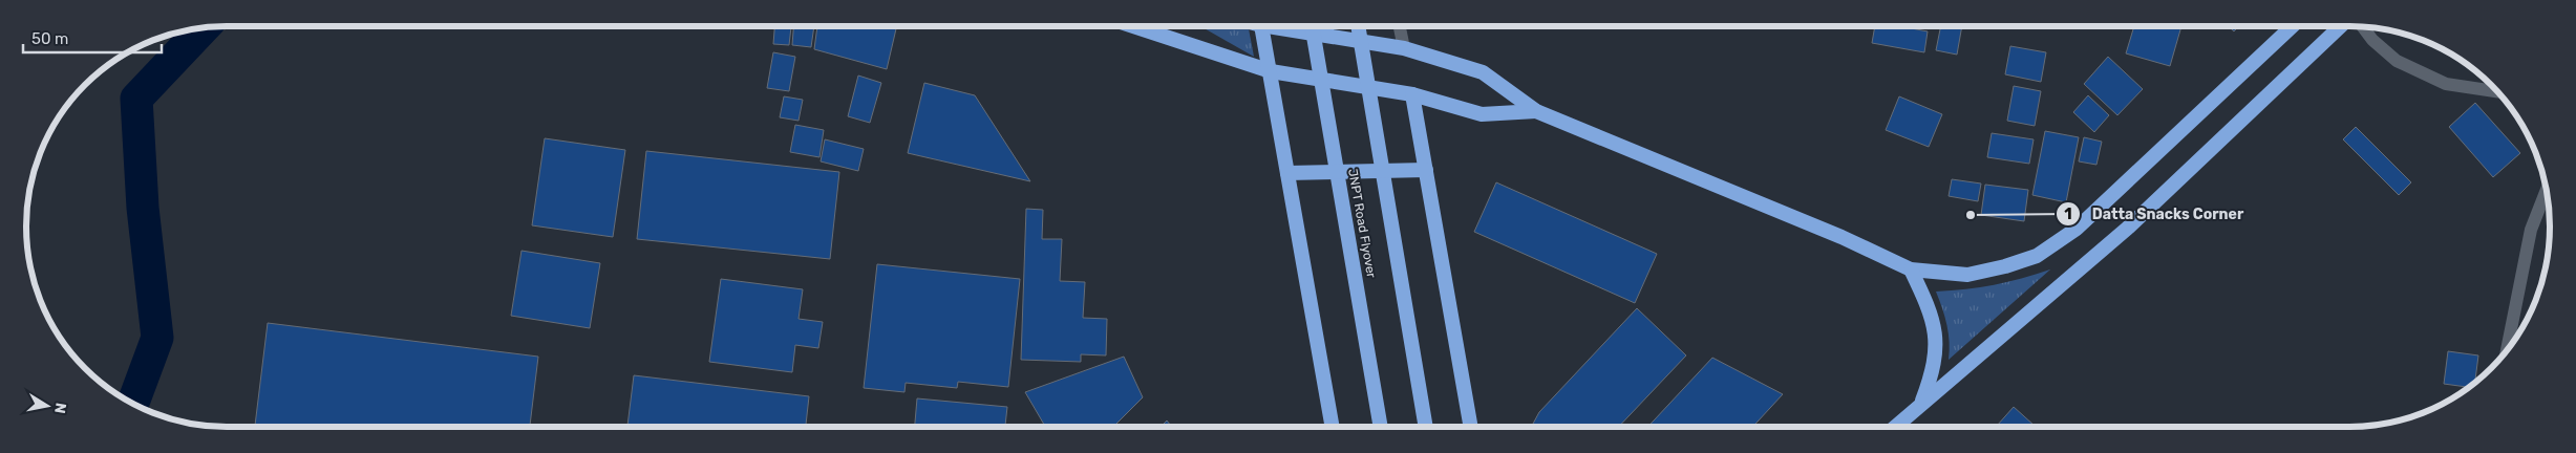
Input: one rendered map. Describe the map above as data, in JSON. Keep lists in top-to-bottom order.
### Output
{
  "streets": {
    "highway": ["JNPT Road Flyover"]
  },
  "places": ["Datta Snacks Corner"],
  "scale_bar": "50 m",
  "north": "right"
}
